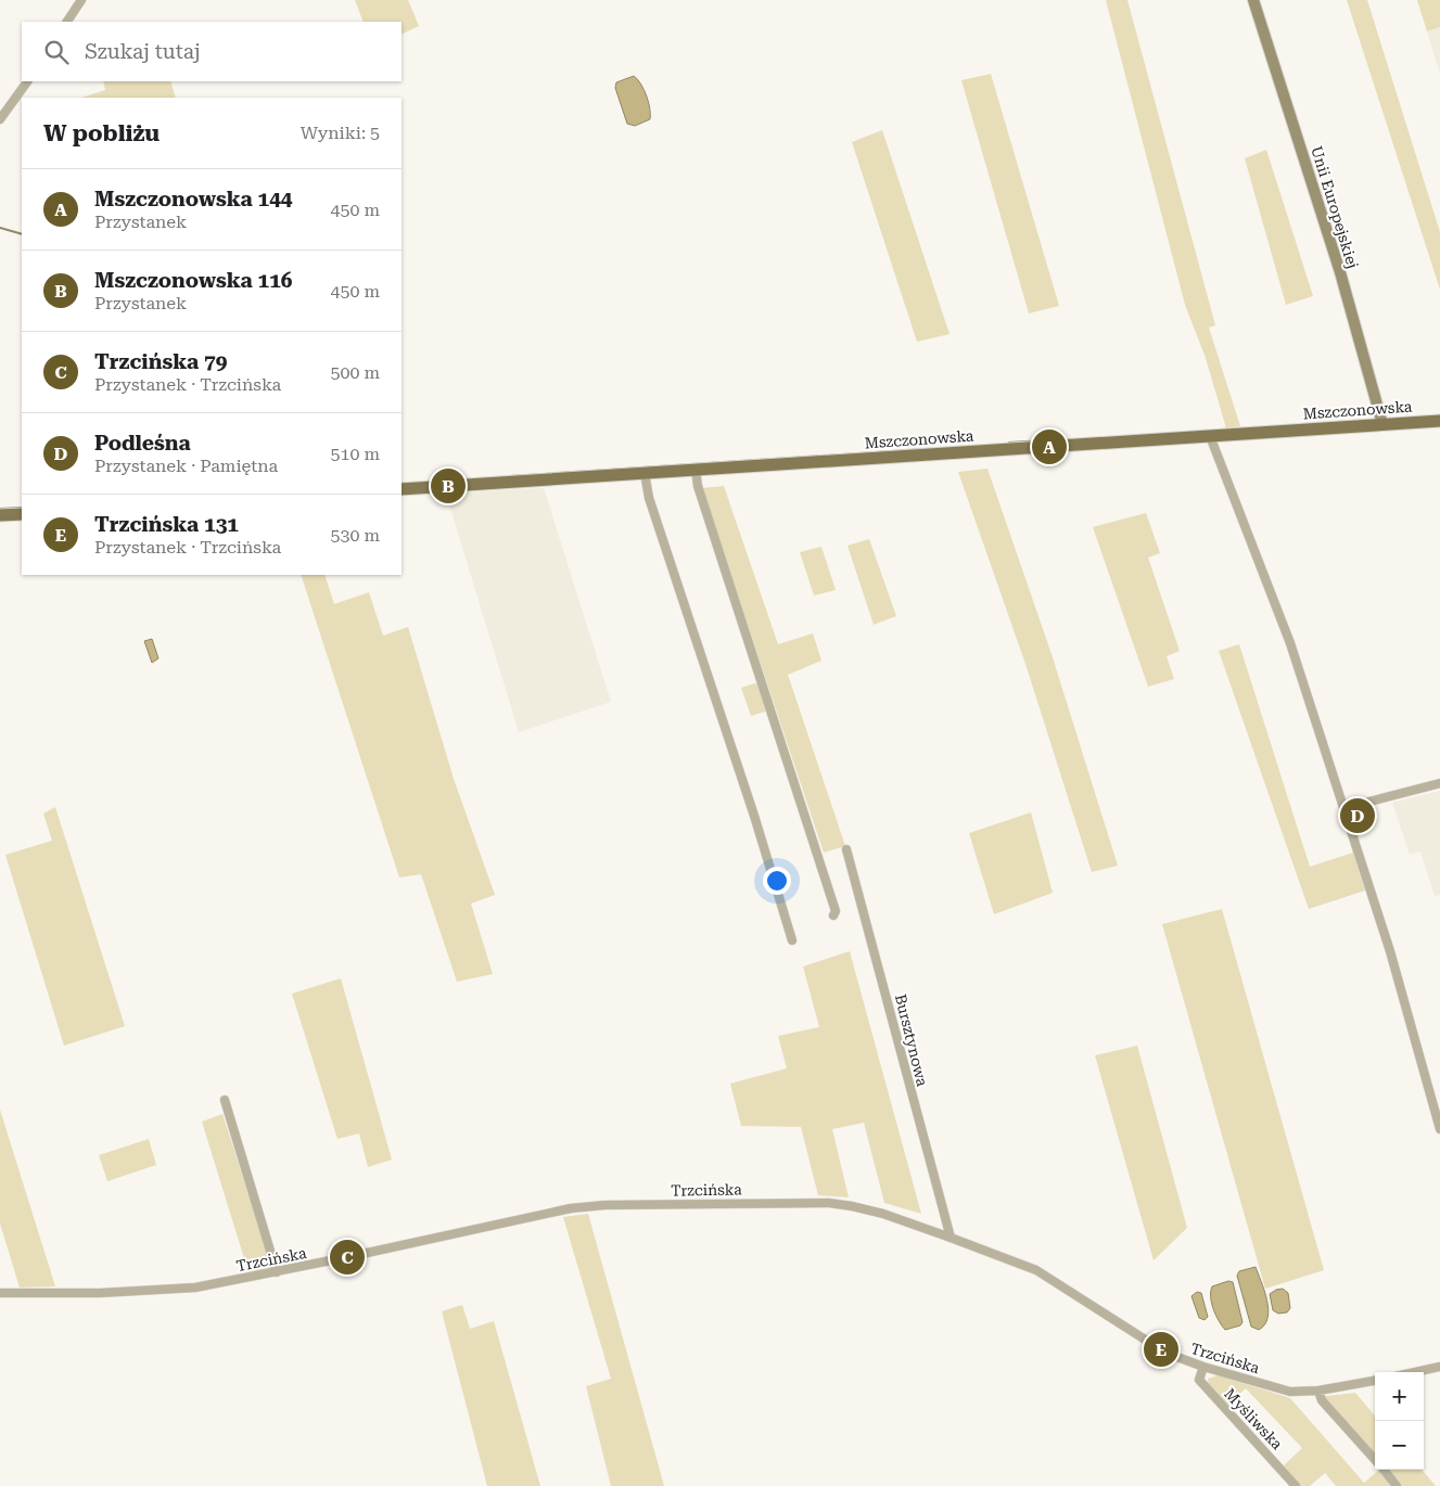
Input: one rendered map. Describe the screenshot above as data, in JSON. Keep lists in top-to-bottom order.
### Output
{
  "streets": {
    "main road": ["Unii Europejskiej", "Mszczonowska"],
    "street": ["Bursztynowa", "Trzcińska", "Myśliwska"]
  },
  "crossings": [
    ["Unii Europejskiej", "Mszczonowska"],
    ["Bursztynowa", "Trzcińska"],
    ["Trzcińska", "Myśliwska"]
  ],
  "page": {
    "search": "Szukaj tutaj",
    "heading": ["W pobliżu", "Wyniki: 5"],
    "list": [
      {
        "mark": "A",
        "name": "Mszczonowska 144",
        "note": "Przystanek",
        "value": "450 m"
      },
      {
        "mark": "B",
        "name": "Mszczonowska 116",
        "note": "Przystanek",
        "value": "450 m"
      },
      {
        "mark": "C",
        "name": "Trzcińska 79",
        "note": "Przystanek · Trzcińska",
        "value": "500 m"
      },
      {
        "mark": "D",
        "name": "Podleśna",
        "note": "Przystanek · Pamiętna",
        "value": "510 m"
      },
      {
        "mark": "E",
        "name": "Trzcińska 131",
        "note": "Przystanek · Trzcińska",
        "value": "530 m"
      }
    ],
    "pins": [
      "A",
      "B",
      "D",
      "C",
      "E"
    ],
    "map_buttons": ["+", "−"]
  }
}
